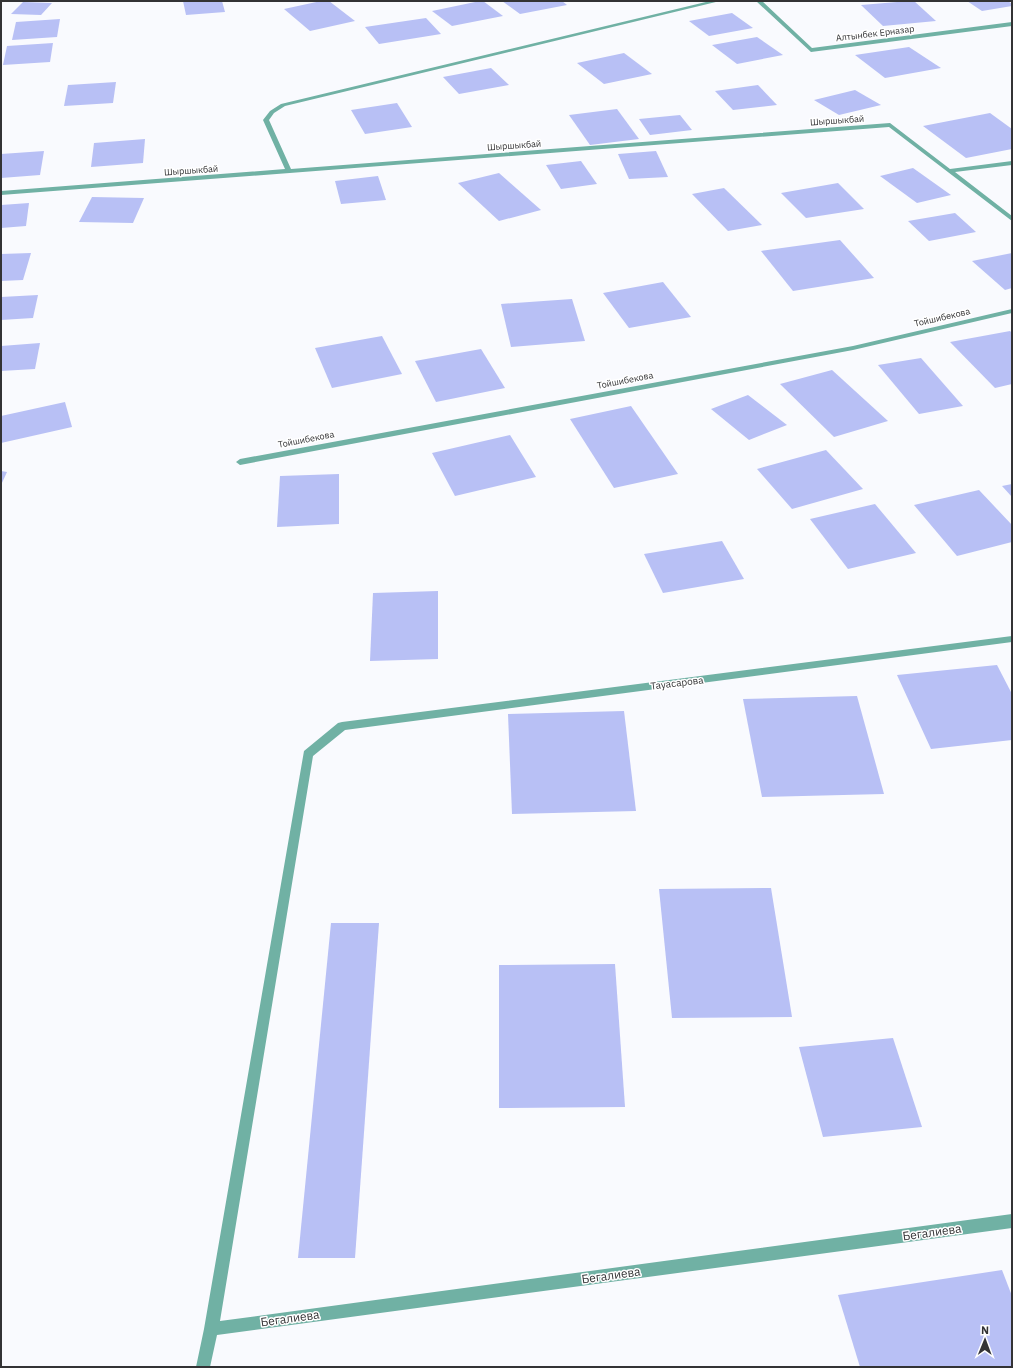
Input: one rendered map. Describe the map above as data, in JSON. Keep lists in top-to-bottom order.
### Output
{
  "streets": {
    "street": [
      "Алтынбек Ерназар",
      "Шыршыкбай",
      "Тойшибекова",
      "Тауасарова",
      "Бегалиева"
    ]
  },
  "crossings": [
    ["Тауасарова", "Бегалиева"]
  ],
  "north": "top"
}
